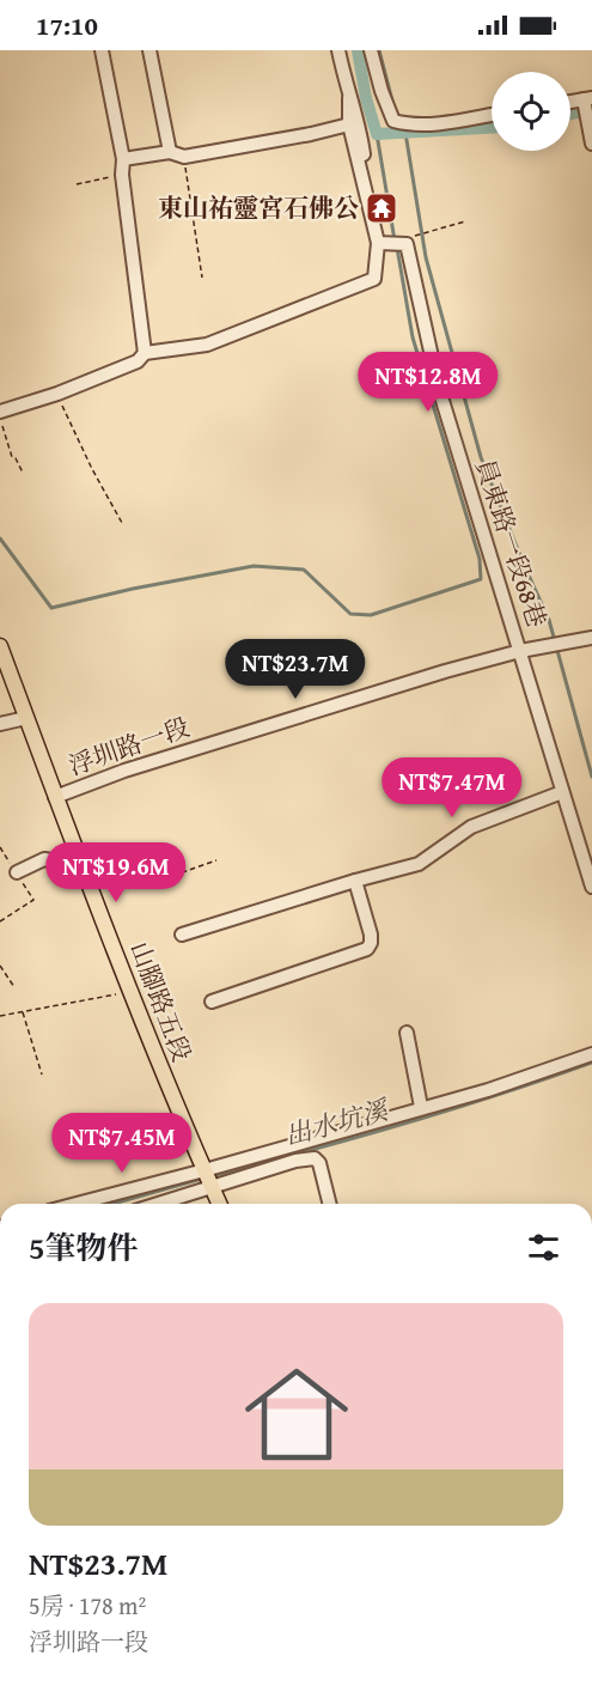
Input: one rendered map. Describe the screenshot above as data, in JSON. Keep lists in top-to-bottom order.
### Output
{
  "streets": {
    "main road": ["山腳路五段"],
    "street": ["員東路一段68巷", "浮圳路一段"]
  },
  "crossings": [
    ["員東路一段68巷", "浮圳路一段"],
    ["浮圳路一段", "山腳路五段"]
  ],
  "water": ["出水坑溪"],
  "places": {
    "temple": ["東山祐靈宮石佛公"]
  },
  "page": {
    "status": "17:10",
    "price": [
      "NT$12.8M",
      "NT$23.7M",
      "NT$7.47M",
      "NT$19.6M",
      "NT$7.45M"
    ],
    "heading": "5筆物件",
    "list": [
      {
        "name": "NT$23.7M",
        "note": "5房 · 178 m² · 浮圳路一段"
      }
    ]
  }
}
